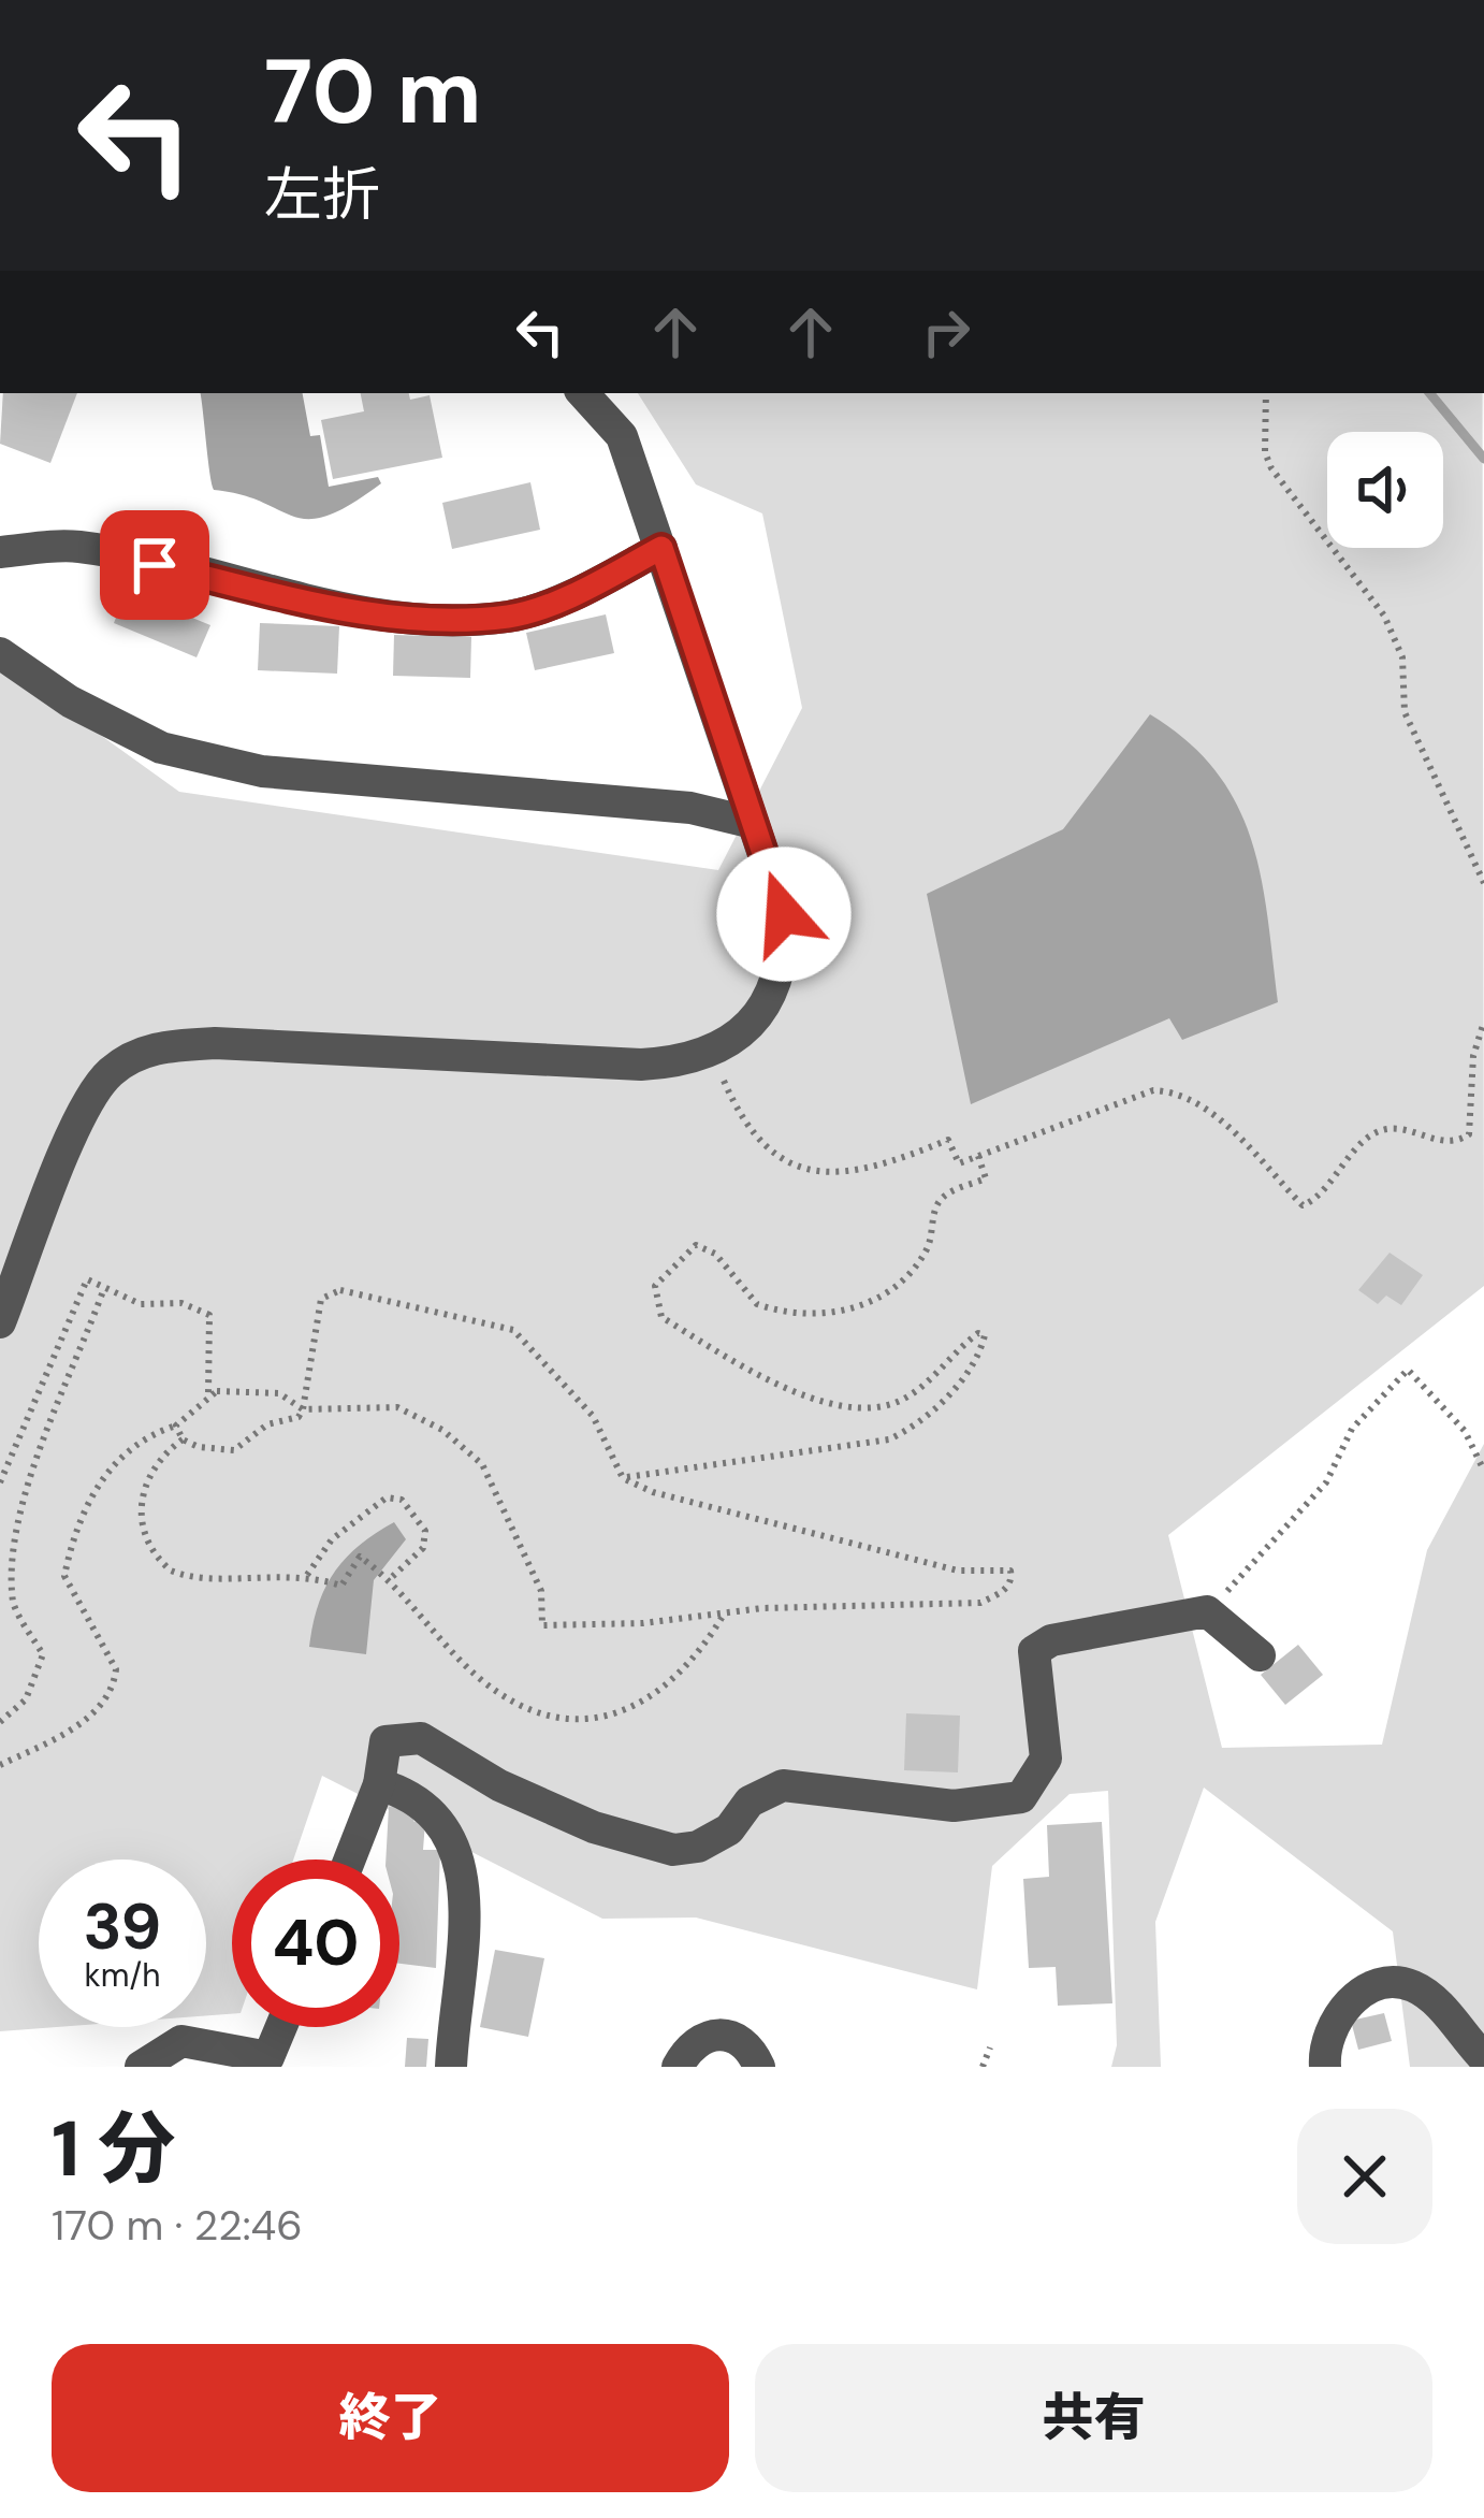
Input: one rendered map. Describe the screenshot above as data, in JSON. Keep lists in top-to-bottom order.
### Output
{
  "page": {
    "turn": ["70 m", "左折"],
    "speed": "39 km/h",
    "limit": "40",
    "heading": ["1 分", "170 m · 22:46"],
    "buttons": ["終了", "共有"]
  }
}
